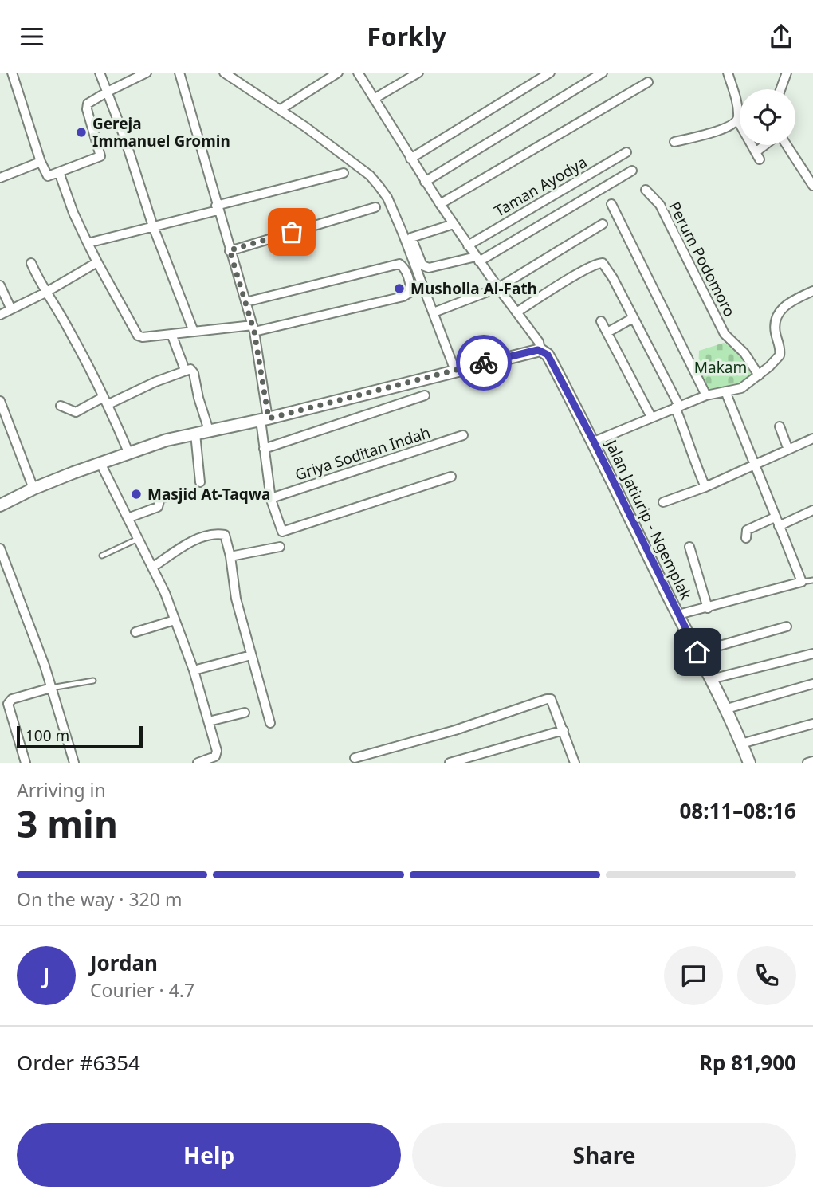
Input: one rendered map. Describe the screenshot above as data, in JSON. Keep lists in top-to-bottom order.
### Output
{
  "streets": {
    "street": [
      "Taman Ayodya",
      "Perum Podomoro",
      "Griya Soditan Indah",
      "Jalan Jatiurip - Ngemplak"
    ]
  },
  "parks": ["Makam"],
  "places": ["Gereja Immanuel Gromin", "Musholla Al-Fath", "Masjid At-Taqwa"],
  "scale_bar": "100 m",
  "page": {
    "header": "Forkly",
    "scale": "100 m",
    "heading": ["3 min", "Arriving in", "08:11–08:16"],
    "panel": [
      "Jordan",
      "Courier · 4.7",
      "Order #6354",
      "Rp 81,900"
    ],
    "bar": "On the way · 320 m",
    "round": "J",
    "buttons": ["Help", "Share"]
  }
}
